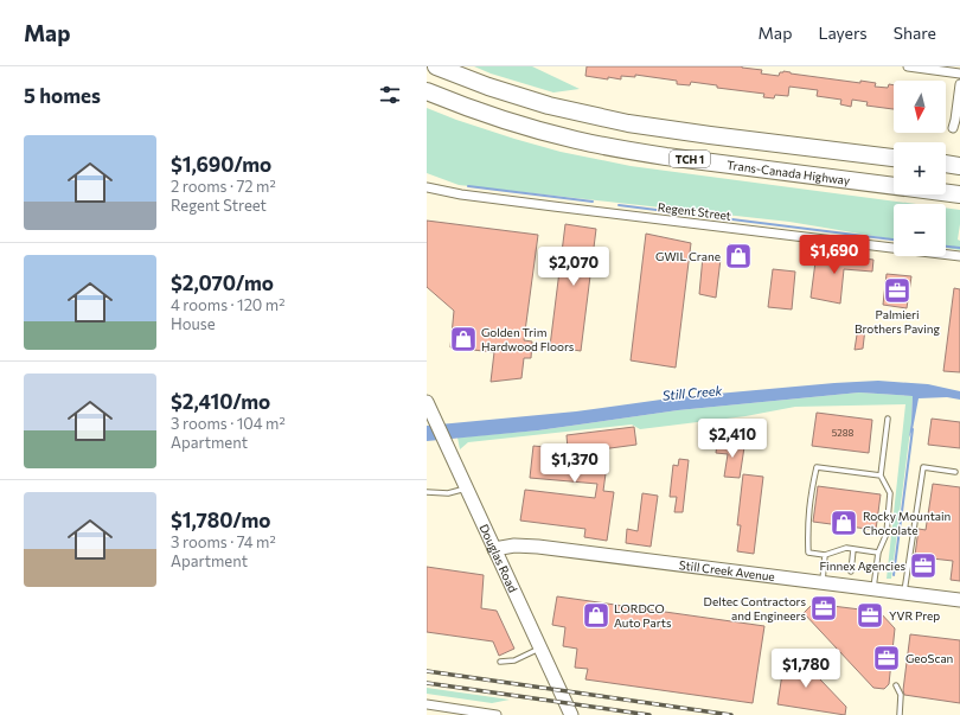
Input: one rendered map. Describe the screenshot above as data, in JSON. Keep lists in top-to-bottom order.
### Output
{
  "streets": {
    "highway": ["TCH 1", "Trans-Canada Highway"],
    "street": ["Regent Street", "Douglas Road", "Still Creek Avenue"]
  },
  "crossings": [
    ["Douglas Road", "Still Creek Avenue"]
  ],
  "water": ["Still Creek"],
  "places": {
    "shop": [
      "GWIL Crane",
      "Golden Trim Hardwood Floors",
      "Rocky Mountain Chocolate",
      "LORDCO Auto Parts"
    ],
    "office": [
      "Palmieri Brothers Paving",
      "Finnex Agencies",
      "Deltec Contractors and Engineers",
      "YVR Prep",
      "GeoScan"
    ]
  },
  "house_numbers": ["5288"],
  "north": "bottom",
  "page": {
    "header": "Map",
    "nav": ["Map", "Layers", "Share"],
    "heading": "5 homes",
    "map_buttons": ["+", "−"],
    "list": [
      {
        "name": "$1,690/mo",
        "note": "2 rooms · 72 m² · Regent Street"
      },
      {
        "name": "$2,070/mo",
        "note": "4 rooms · 120 m² · House"
      },
      {
        "name": "$2,410/mo",
        "note": "3 rooms · 104 m² · Apartment"
      },
      {
        "name": "$1,780/mo",
        "note": "3 rooms · 74 m² · Apartment"
      }
    ],
    "price": [
      "$1,690",
      "$2,070",
      "$2,410",
      "$1,370",
      "$1,780"
    ]
  }
}
